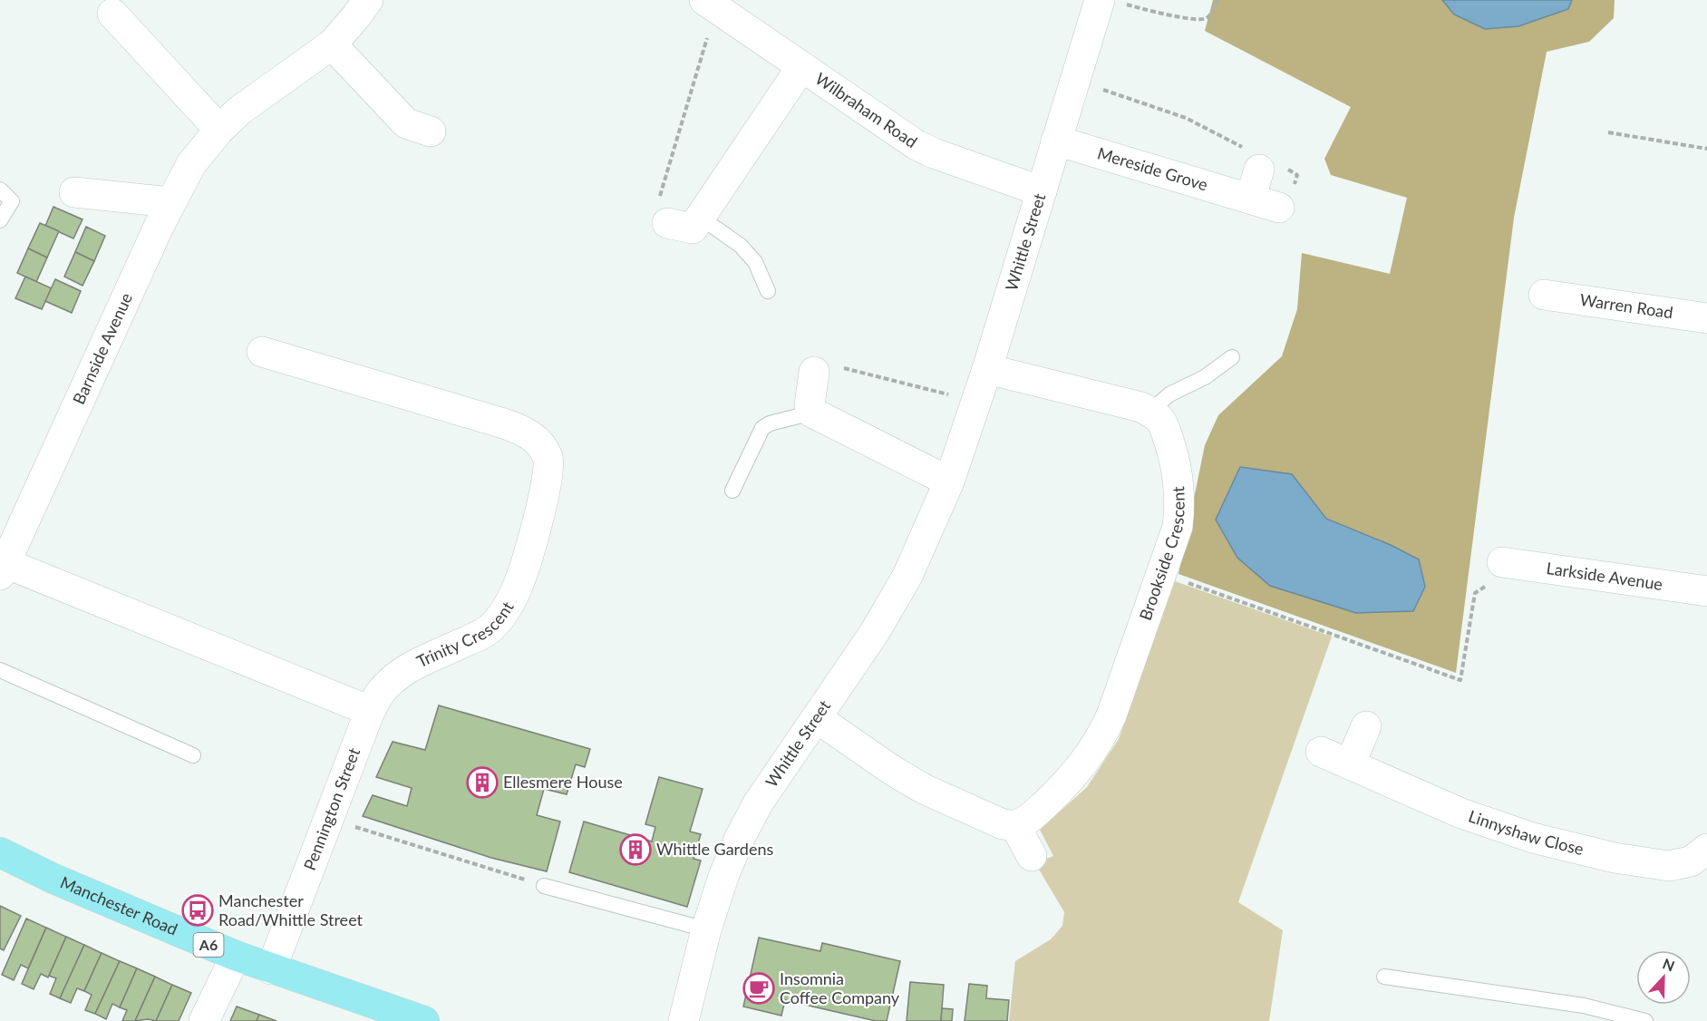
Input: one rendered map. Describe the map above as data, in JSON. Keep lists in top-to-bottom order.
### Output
{
  "streets": {
    "main road": ["Manchester Road", "A6"],
    "street": [
      "Wilbraham Road",
      "Mereside Grove",
      "Whittle Street",
      "Warren Road",
      "Barnside Avenue",
      "Brookside Crescent",
      "Larkside Avenue",
      "Trinity Crescent",
      "Pennington Street",
      "Linnyshaw Close"
    ]
  },
  "crossings": [
    ["Wilbraham Road", "Whittle Street"],
    ["Mereside Grove", "Whittle Street"],
    ["Trinity Crescent", "Pennington Street"],
    ["Pennington Street", "Manchester Road"]
  ],
  "places": {
    "building": ["Ellesmere House", "Whittle Gardens"],
    "bus stop": ["Manchester Road/Whittle Street"],
    "cafe": ["Insomnia Coffee Company"]
  },
  "north": "top"
}
